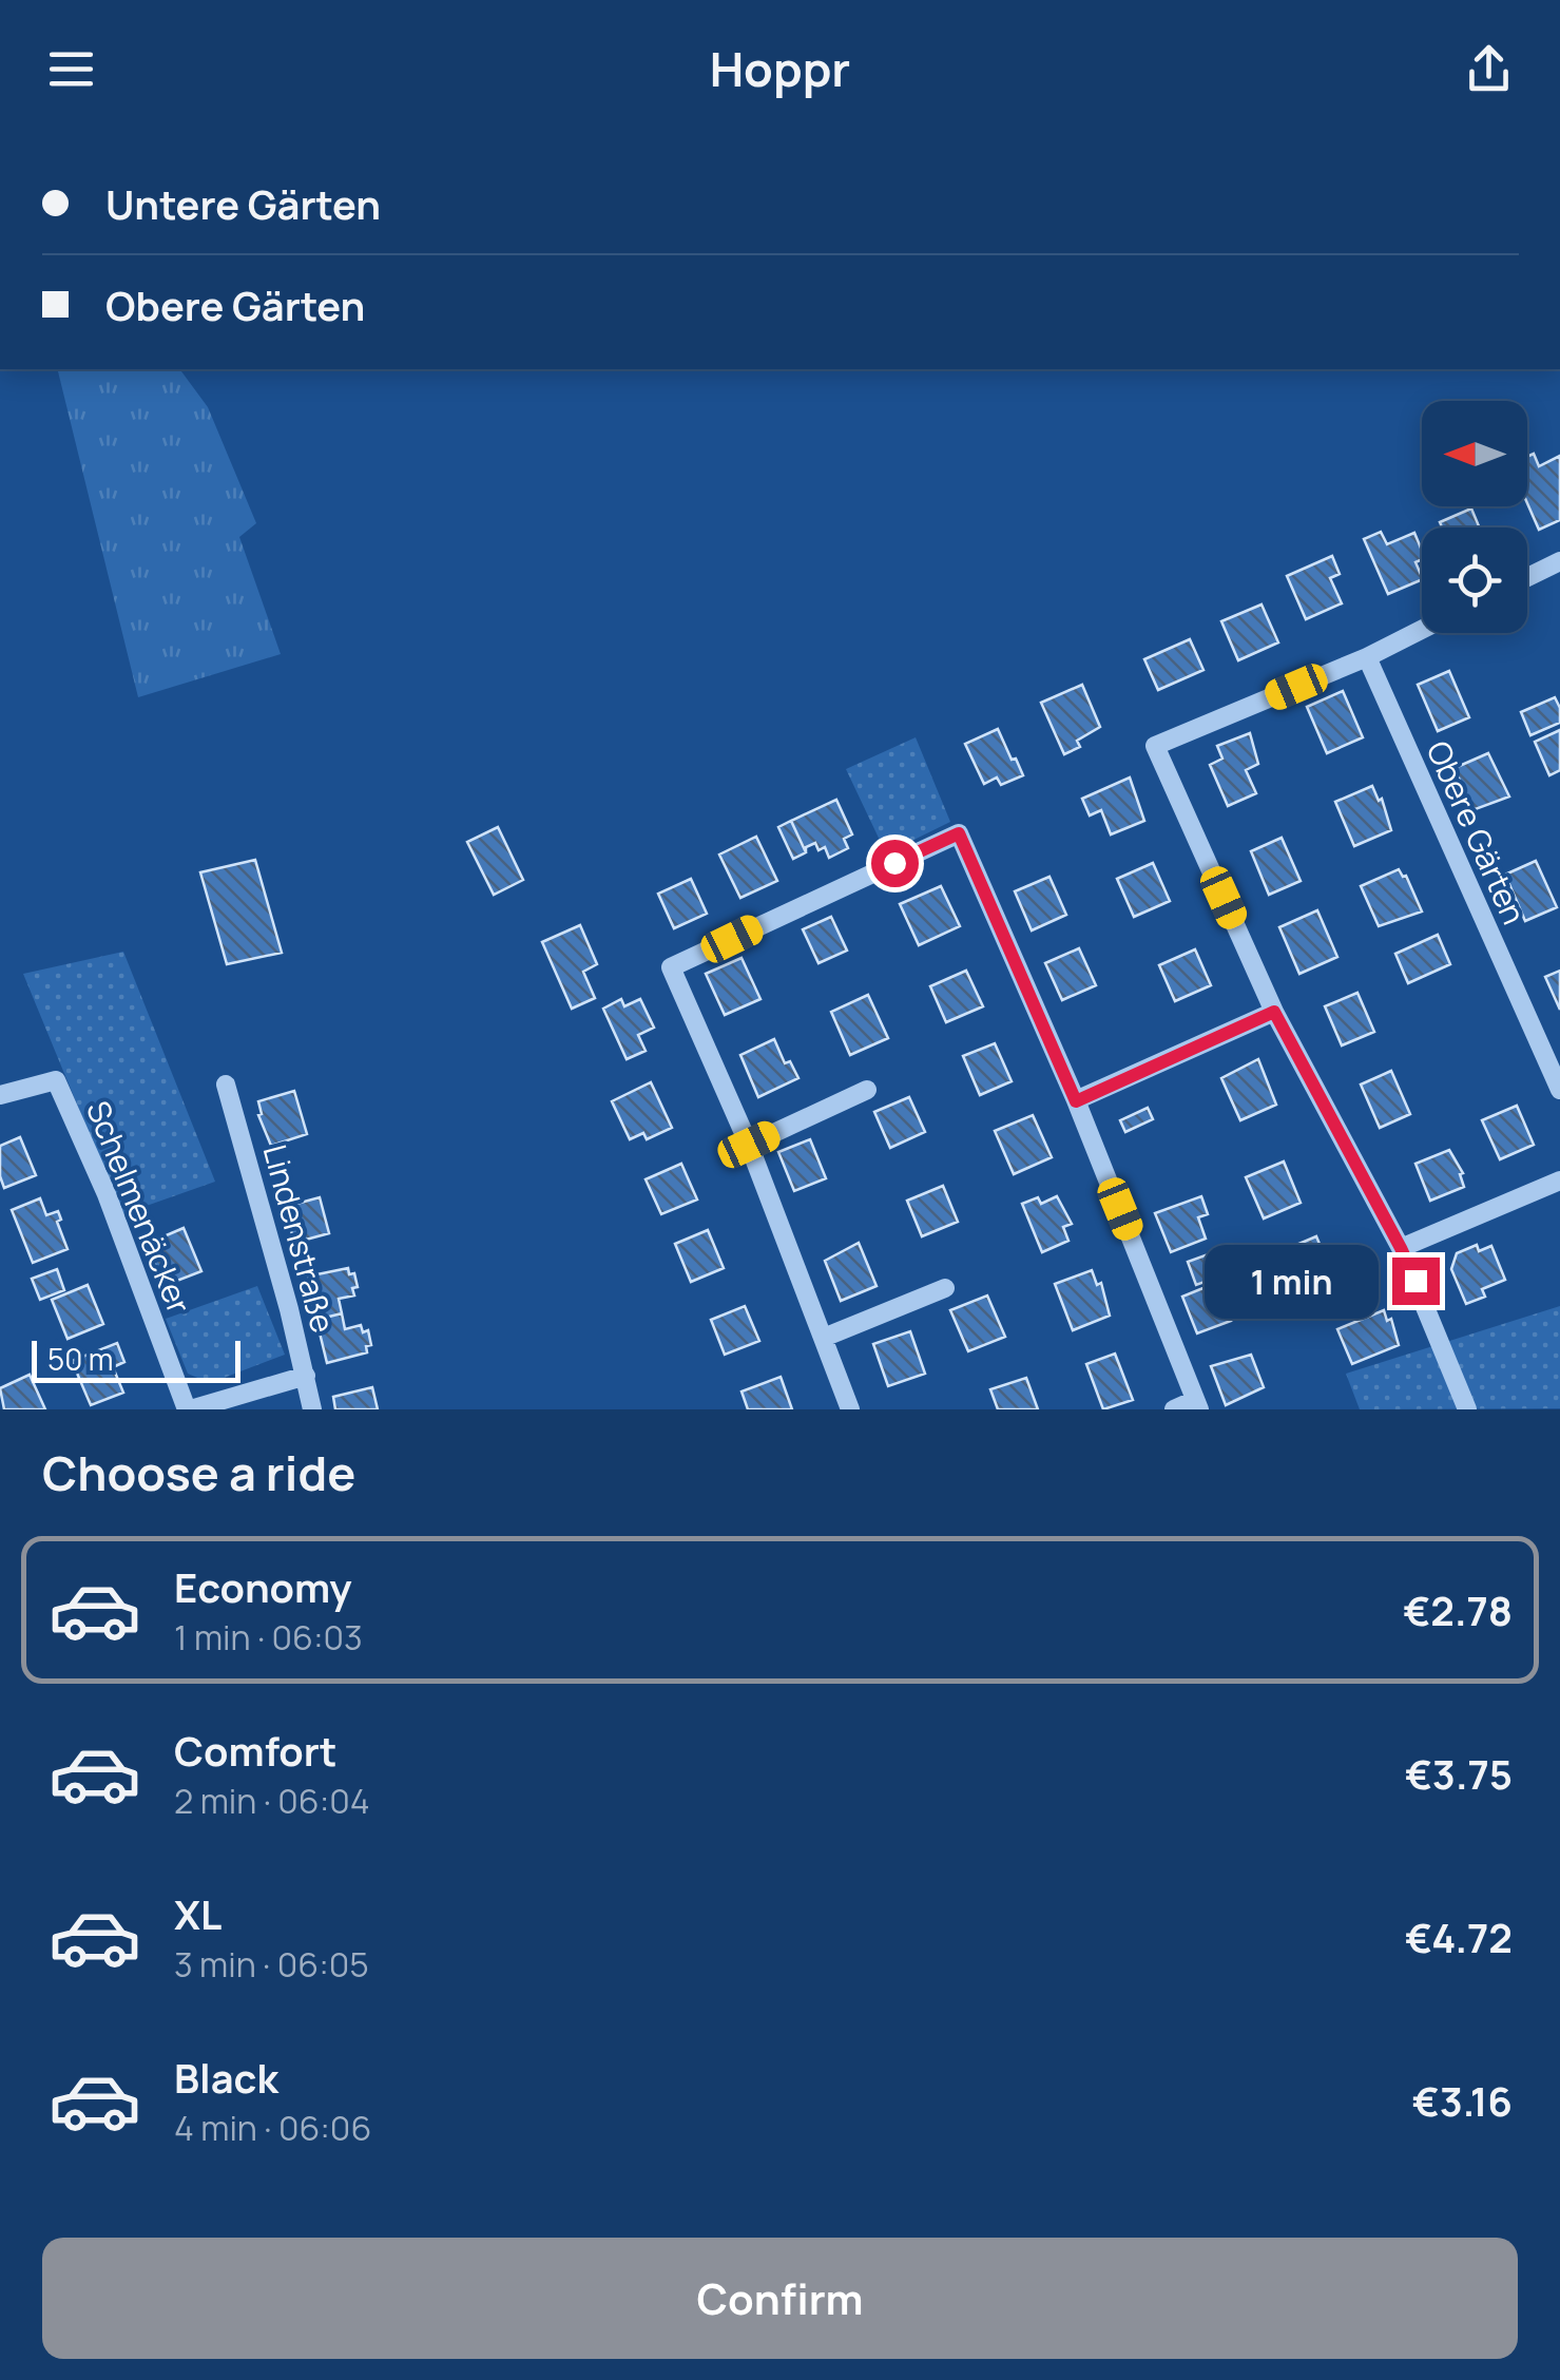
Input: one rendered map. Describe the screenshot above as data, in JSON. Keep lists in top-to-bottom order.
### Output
{
  "streets": {
    "street": ["Obere Gärten", "Schelmenäcker", "Lindenstraße"]
  },
  "crossings": [
    ["Schelmenäcker", "Lindenstraße"]
  ],
  "scale_bar": "50 m",
  "north": "left",
  "page": {
    "header": "Hoppr",
    "banner": ["Untere Gärten", "Obere Gärten"],
    "bubble": "1 min",
    "scale": "50 m",
    "heading": "Choose a ride",
    "list": [
      {
        "name": "Economy",
        "note": "1 min · 06:03",
        "value": "€2.78"
      },
      {
        "name": "Comfort",
        "note": "2 min · 06:04",
        "value": "€3.75"
      },
      {
        "name": "XL",
        "note": "3 min · 06:05",
        "value": "€4.72"
      },
      {
        "name": "Black",
        "note": "4 min · 06:06",
        "value": "€3.16"
      }
    ],
    "buttons": "Confirm"
  }
}
